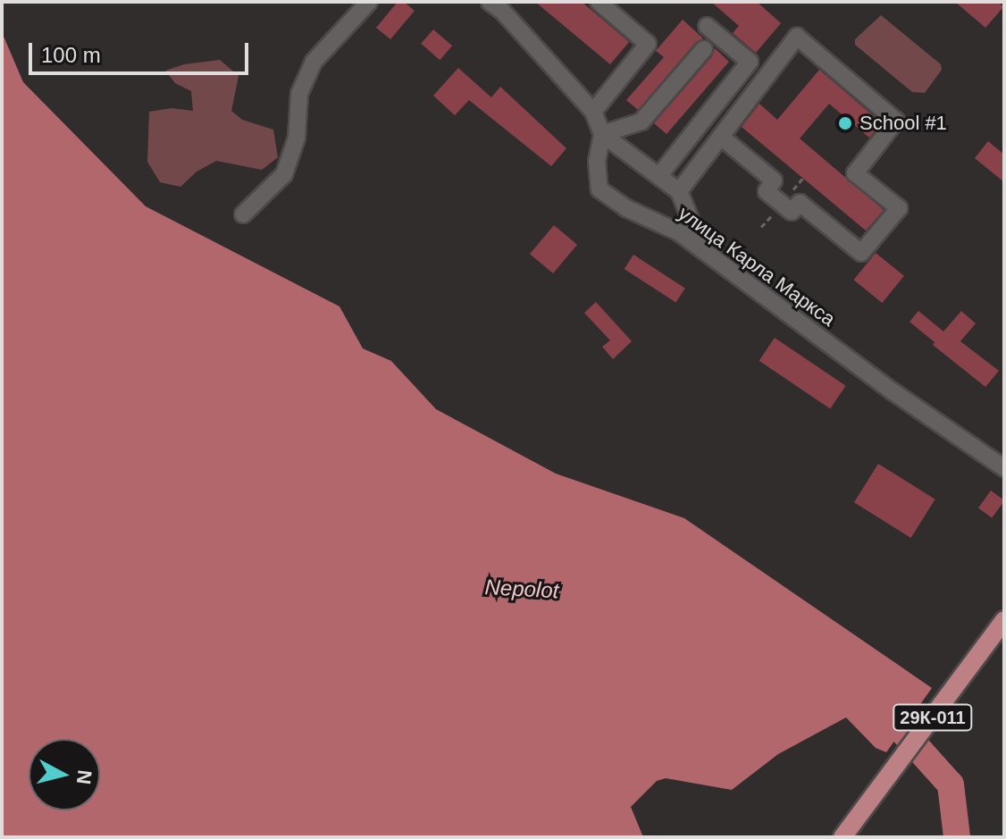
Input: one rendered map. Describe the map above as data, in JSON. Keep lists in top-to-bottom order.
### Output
{
  "streets": {
    "main road": ["29К-011"],
    "street": ["улица Карла Маркса"]
  },
  "water": ["Nepolot"],
  "places": ["School #1"],
  "scale_bar": "100 m",
  "north": "right"
}
